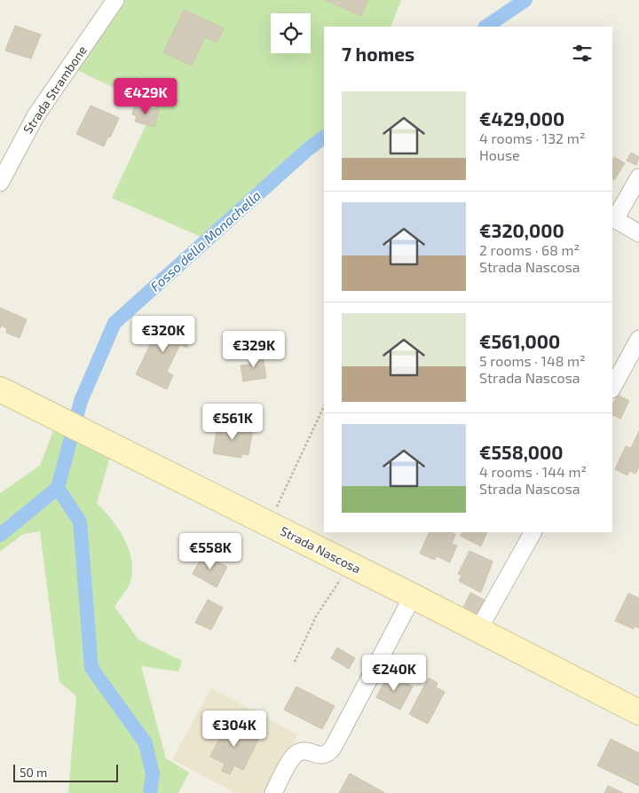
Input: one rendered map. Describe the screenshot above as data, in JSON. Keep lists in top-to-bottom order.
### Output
{
  "streets": {
    "street": ["Strada Strambone", "Strada Nascosa"]
  },
  "water": ["Fosso della Monachella"],
  "scale_bar": "50 m",
  "page": {
    "heading": "7 homes",
    "price": [
      "€429K",
      "€320K",
      "€329K",
      "€561K",
      "€558K",
      "€240K",
      "€304K"
    ],
    "list": [
      {
        "name": "€429,000",
        "note": "4 rooms · 132 m² · House"
      },
      {
        "name": "€320,000",
        "note": "2 rooms · 68 m² · Strada Nascosa"
      },
      {
        "name": "€561,000",
        "note": "5 rooms · 148 m² · Strada Nascosa"
      },
      {
        "name": "€558,000",
        "note": "4 rooms · 144 m² · Strada Nascosa"
      }
    ],
    "scale": "50 m"
  }
}
